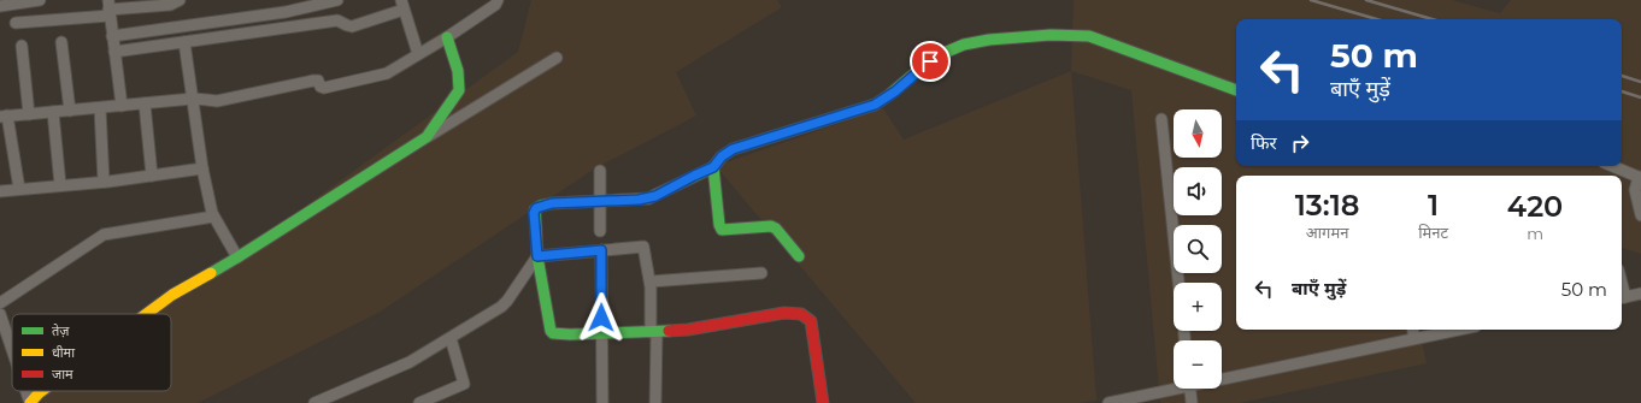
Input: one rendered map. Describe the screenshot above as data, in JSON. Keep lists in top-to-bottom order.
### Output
{
  "legend": ["तेज़", "धीमा", "जाम"],
  "north": "bottom",
  "page": {
    "turn": ["50 m", "बाएँ मुड़ें"],
    "map_buttons": ["+", "−"],
    "then": "फिर",
    "eta": [
      "13:18",
      "आगमन",
      "1",
      "मिनट",
      "420",
      "m"
    ],
    "list": [
      {
        "name": "बाएँ मुड़ें",
        "value": "50 m"
      }
    ]
  }
}
